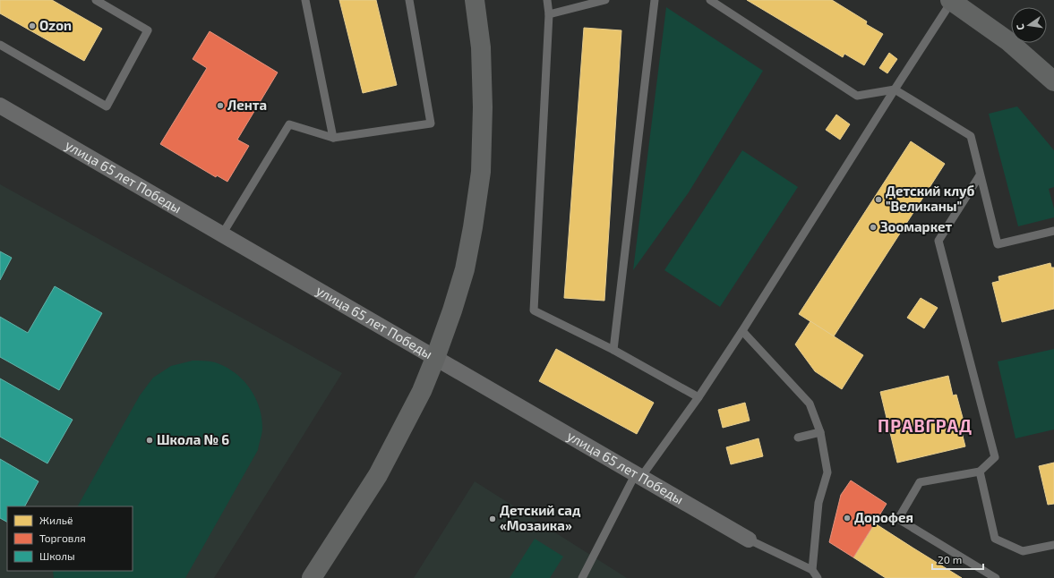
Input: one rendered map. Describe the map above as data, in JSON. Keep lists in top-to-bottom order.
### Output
{
  "streets": {
    "street": ["улица 65 лет Победы"]
  },
  "districts": ["ПРАВГРАД"],
  "places": [
    "Ozon",
    "Лента",
    "Детский клуб \"Великаны\"",
    "Зоомаркет",
    "Школа № 6",
    "Дорофея",
    "Детский сад «Мозаика»"
  ],
  "legend": ["Жильё", "Торговля", "Школы"],
  "scale_bar": "20 m",
  "north": "left"
}
